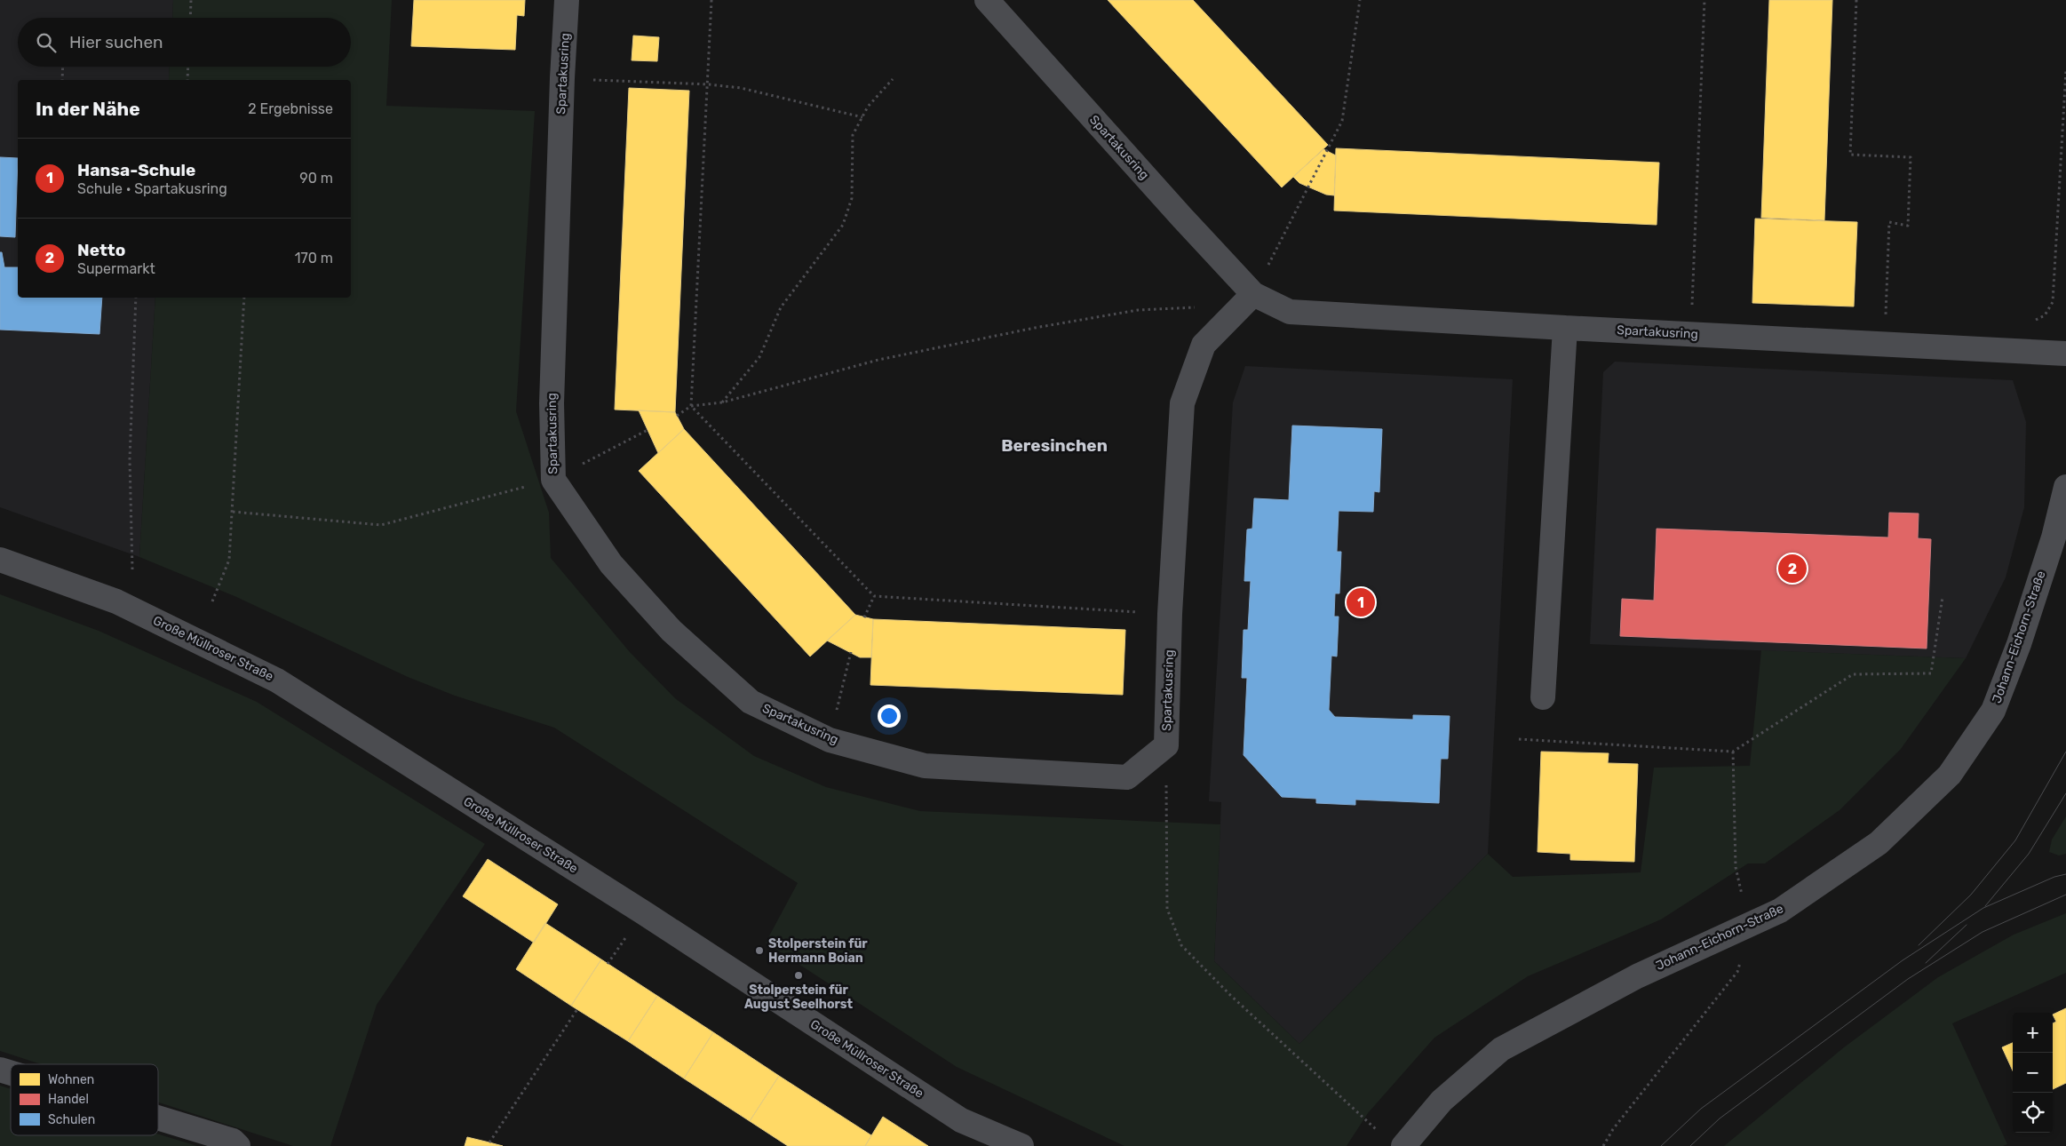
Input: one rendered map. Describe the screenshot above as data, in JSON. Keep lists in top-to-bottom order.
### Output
{
  "streets": {
    "street": ["Spartakusring", "Johann-Eichorn-Straße", "Große Müllroser Straße"]
  },
  "districts": ["Beresinchen"],
  "places": ["Stolperstein für Hermann Boian", "Stolperstein für August Seelhorst"],
  "legend": ["Wohnen", "Handel", "Schulen"],
  "page": {
    "search": "Hier suchen",
    "heading": ["In der Nähe", "2 Ergebnisse"],
    "list": [
      {
        "mark": "1",
        "name": "Hansa-Schule",
        "note": "Schule · Spartakusring",
        "value": "90 m"
      },
      {
        "mark": "2",
        "name": "Netto",
        "note": "Supermarkt",
        "value": "170 m"
      }
    ],
    "pins": ["2", "1"],
    "map_buttons": ["+", "−"]
  }
}
